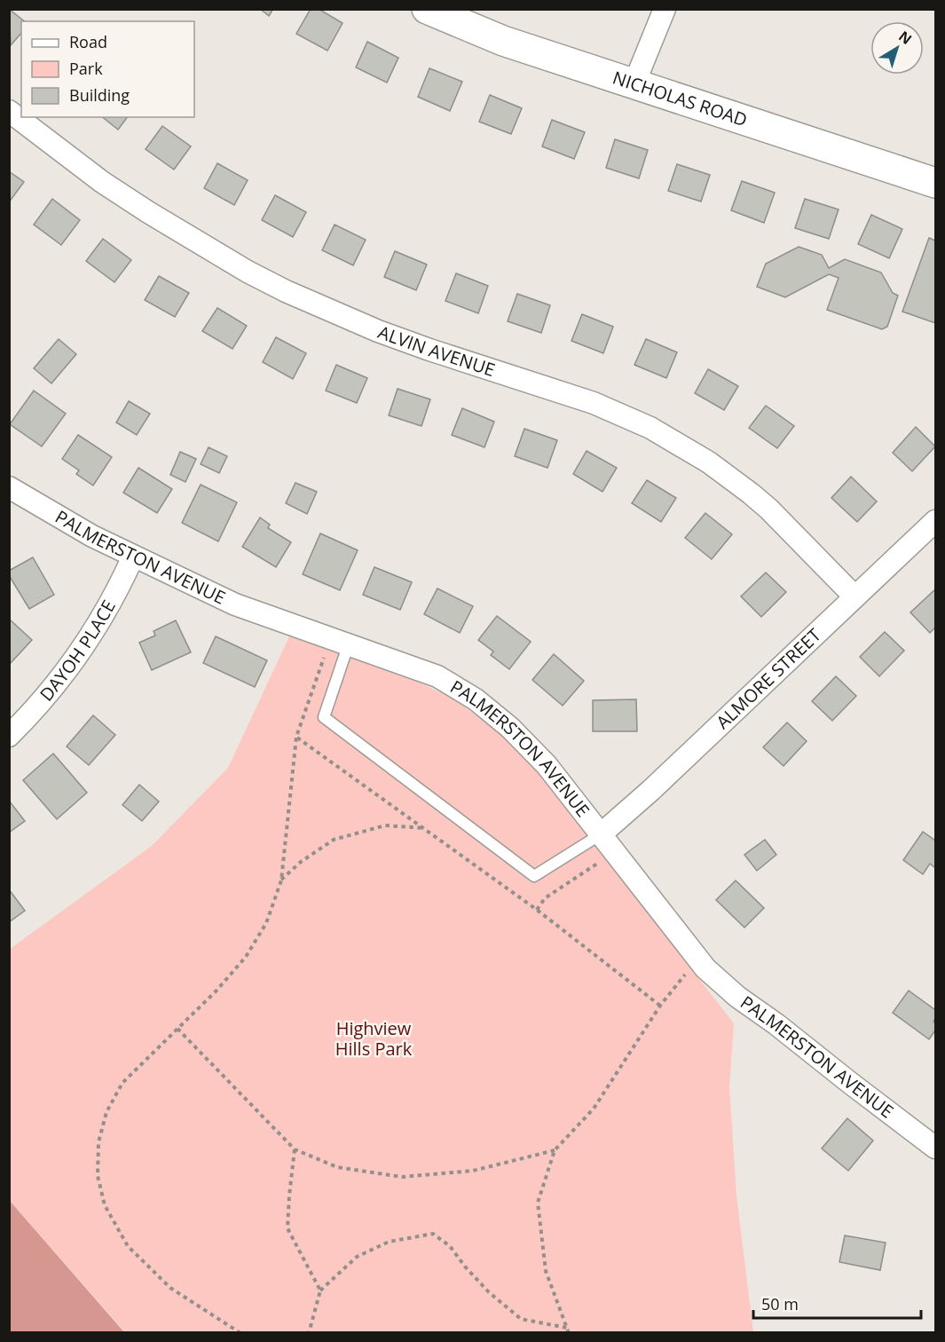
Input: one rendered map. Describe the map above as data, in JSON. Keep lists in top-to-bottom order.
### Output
{
  "streets": {
    "street": [
      "NICHOLAS ROAD",
      "ALVIN AVENUE",
      "PALMERSTON AVENUE",
      "DAYOH PLACE",
      "ALMORE STREET"
    ]
  },
  "crossings": [
    ["ALVIN AVENUE", "ALMORE STREET"],
    ["PALMERSTON AVENUE", "DAYOH PLACE"],
    ["PALMERSTON AVENUE", "ALMORE STREET"]
  ],
  "parks": ["Highview Hills Park"],
  "legend": ["Road", "Park", "Building"],
  "scale_bar": "50 m",
  "north": "top right"
}
